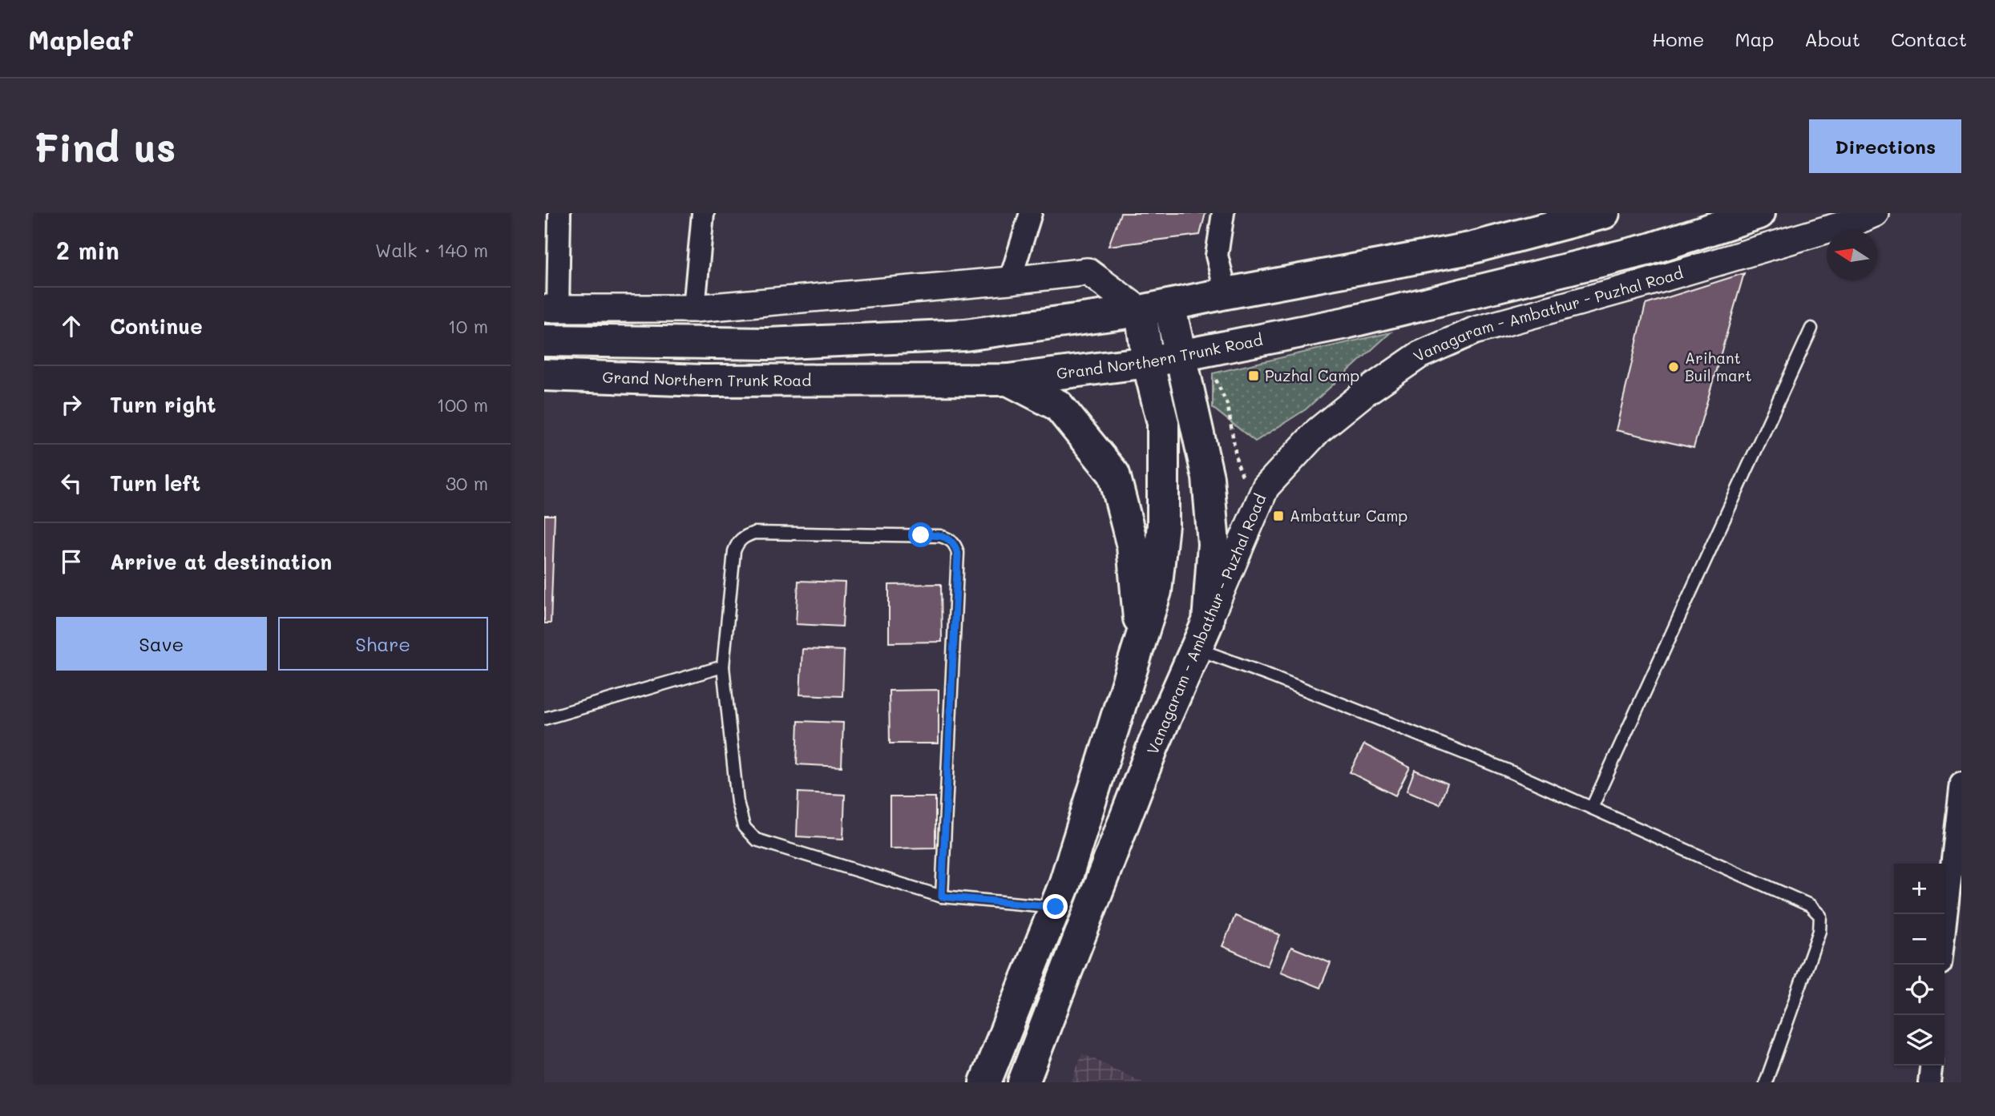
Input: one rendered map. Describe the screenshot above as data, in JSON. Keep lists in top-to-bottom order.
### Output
{
  "streets": {
    "main road": ["Vanagaram - Ambathur - Puzhal Road", "Grand Northern Trunk Road"]
  },
  "places": {
    "other": ["Arihant Buil mart"],
    "transit": ["Puzhal Camp", "Ambattur Camp"]
  },
  "north": "left",
  "page": {
    "header": "Mapleaf",
    "nav": [
      "Home",
      "Map",
      "About",
      "Contact"
    ],
    "buttons": [
      "Directions",
      ["Save", "Share"]
    ],
    "title": "Find us",
    "heading": ["2 min", "Walk · 140 m"],
    "list": [
      ["Continue", "10 m"],
      ["Turn right", "100 m"],
      ["Turn left", "30 m"],
      "Arrive at destination"
    ],
    "map_buttons": ["+", "−"]
  }
}
